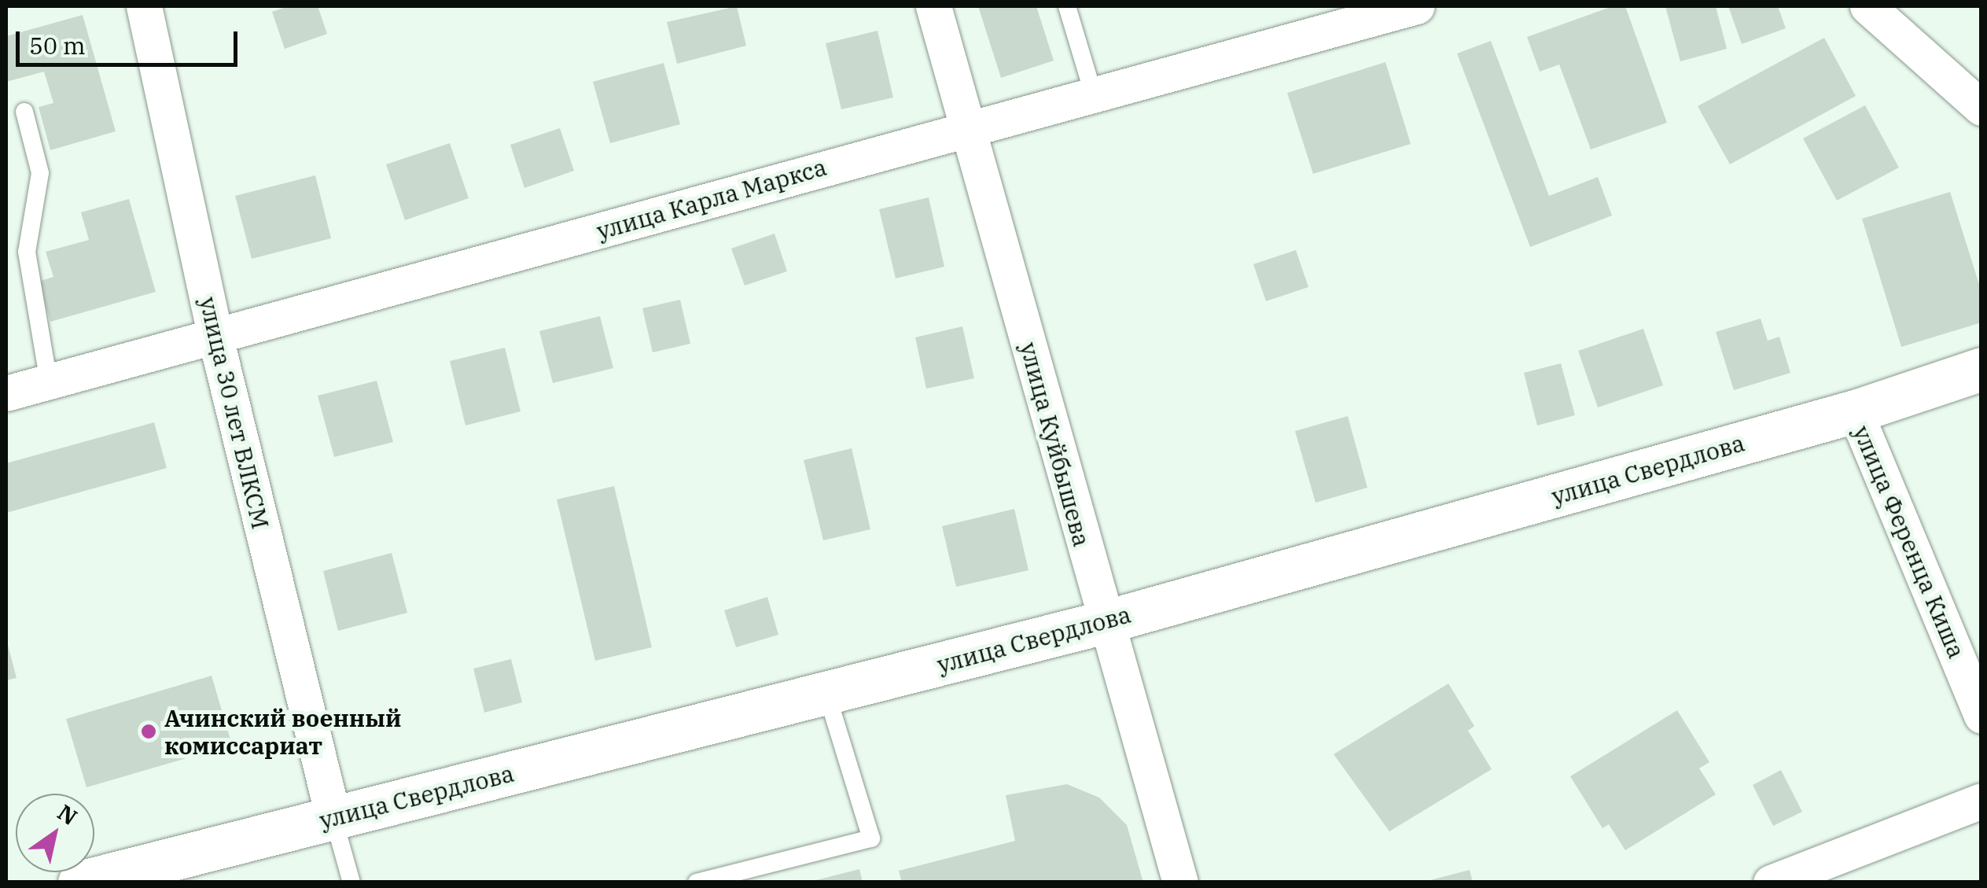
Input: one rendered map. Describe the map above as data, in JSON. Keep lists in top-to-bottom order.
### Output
{
  "streets": {
    "main road": ["улица Свердлова"],
    "street": [
      "улица Карла Маркса",
      "улица 30 лет ВЛКСМ",
      "улица Куйбышева",
      "улица Ференца Киша"
    ]
  },
  "crossings": [
    ["улица Карла Маркса", "улица 30 лет ВЛКСМ"],
    ["улица Карла Маркса", "улица Куйбышева"],
    ["улица 30 лет ВЛКСМ", "улица Свердлова"],
    ["улица Куйбышева", "улица Свердлова"],
    ["улица Свердлова", "улица Ференца Киша"]
  ],
  "places": ["Ачинский военный комиссариат"],
  "scale_bar": "50 m",
  "north": "top right"
}
